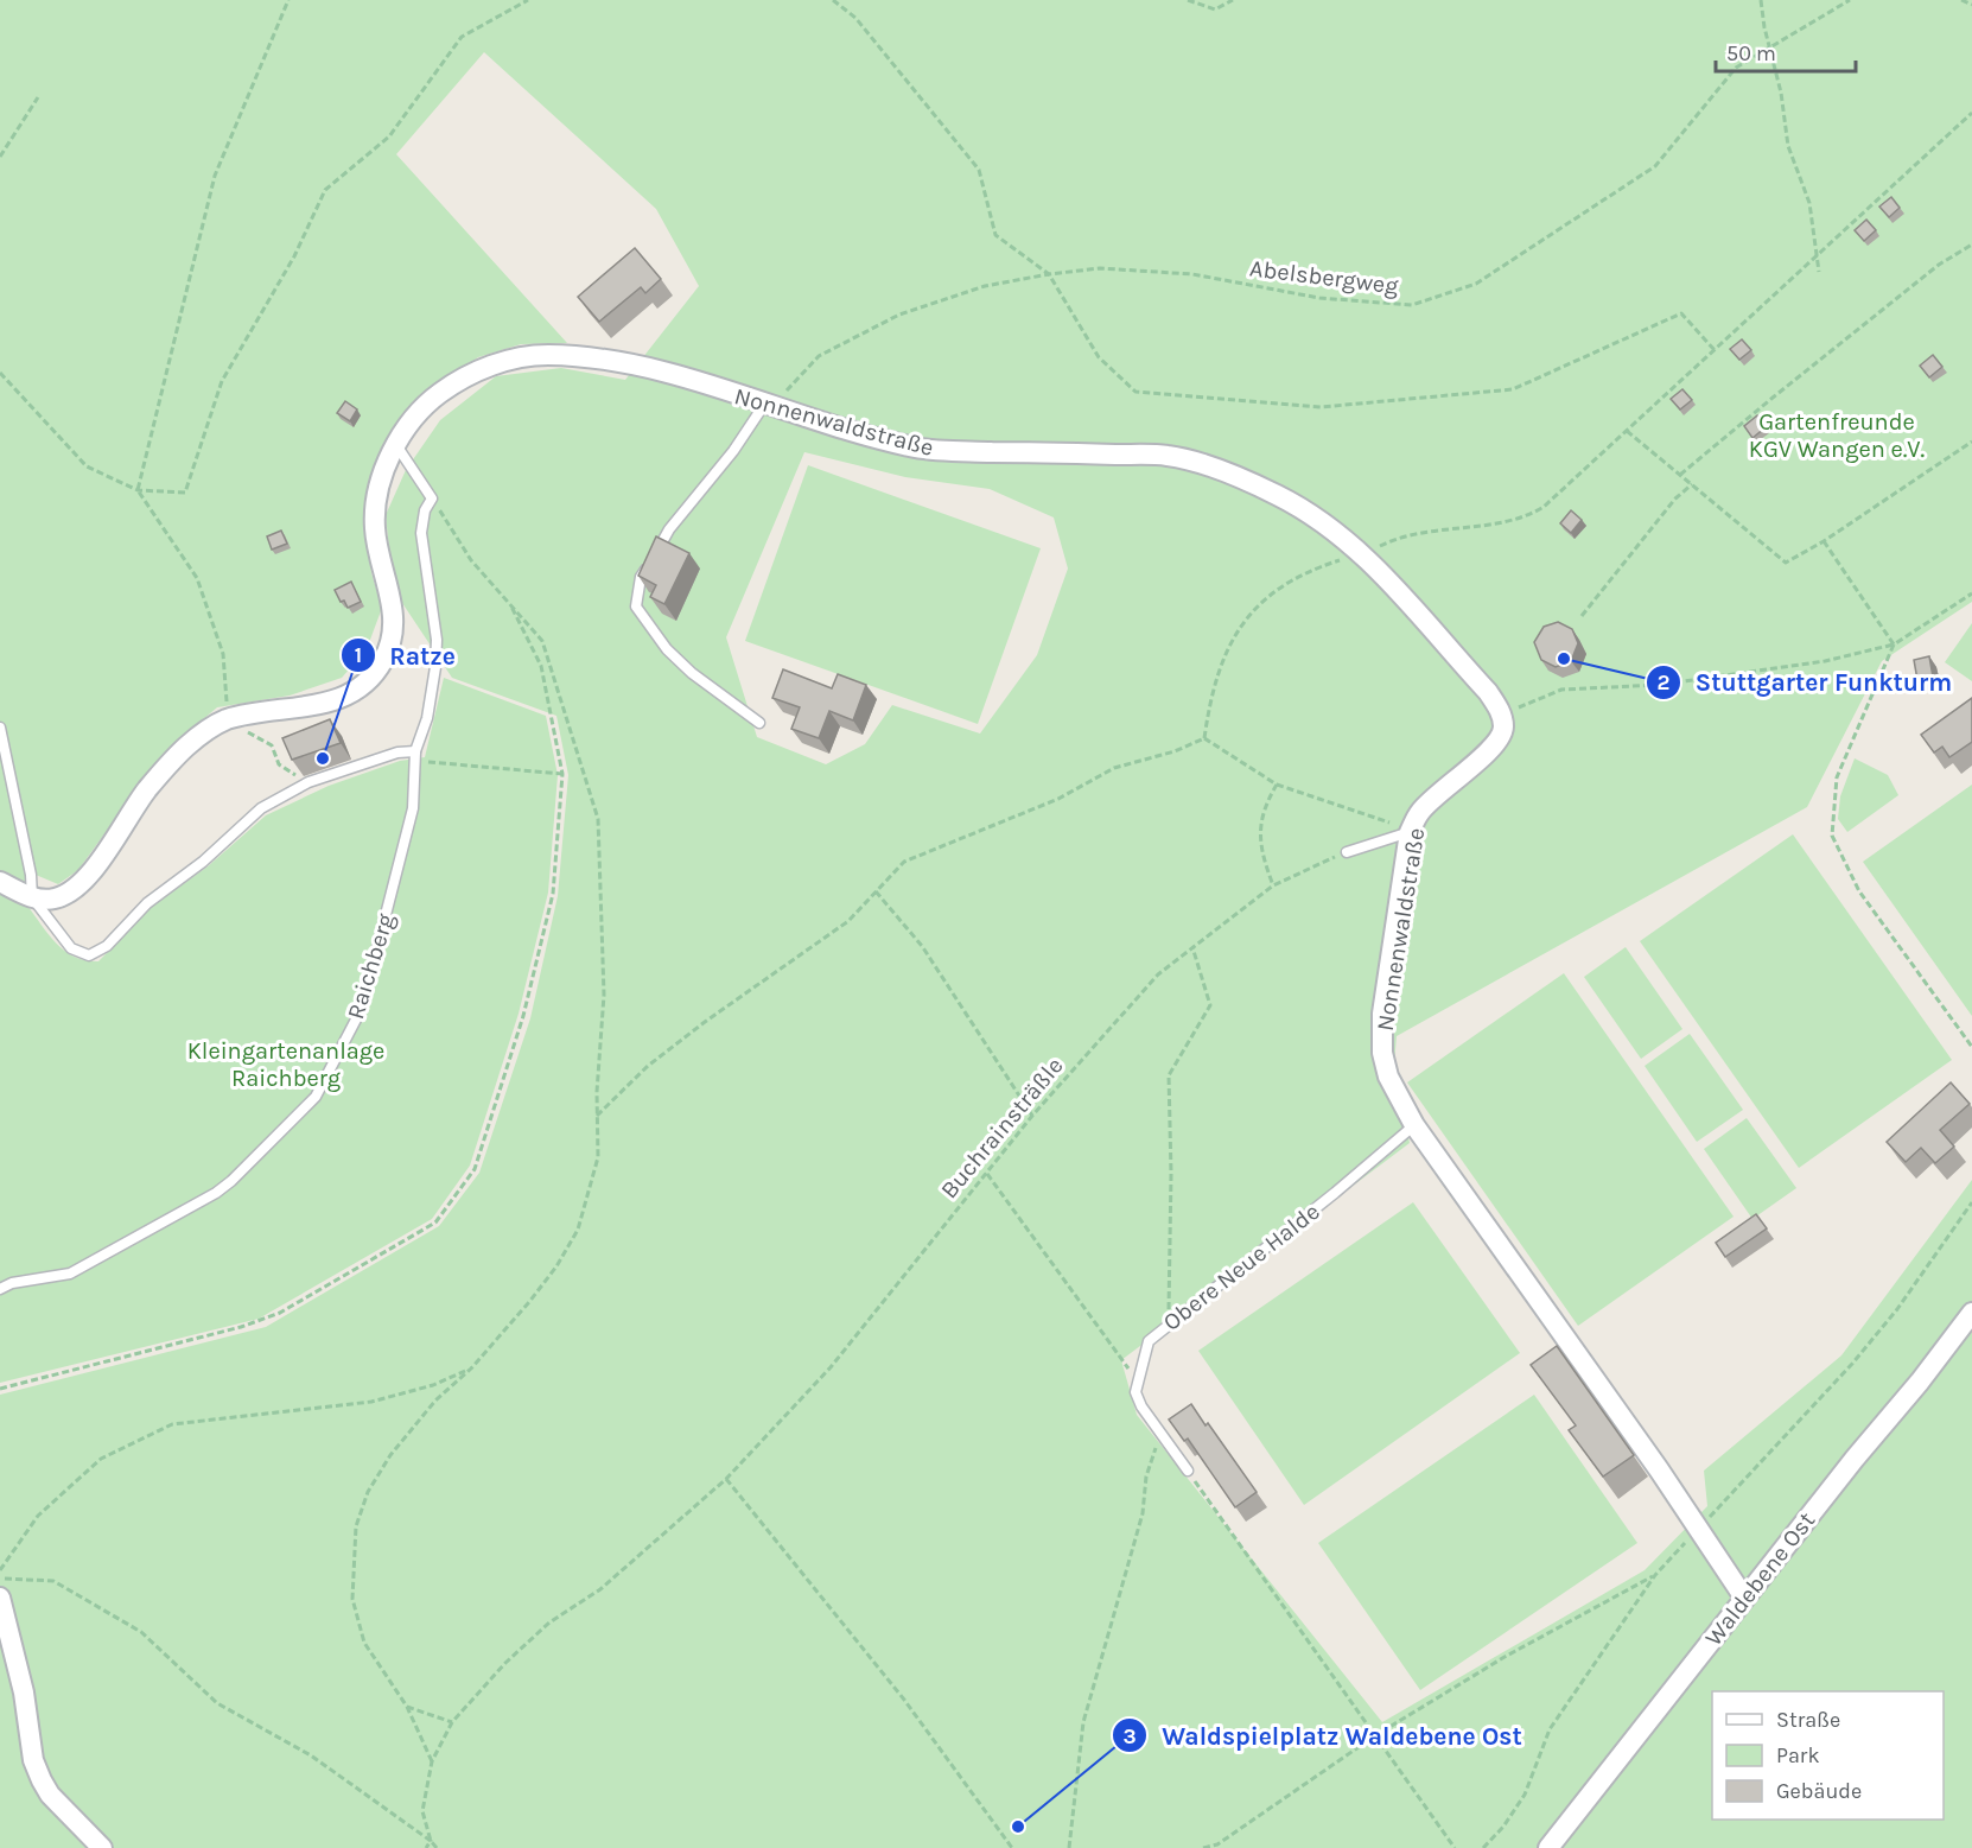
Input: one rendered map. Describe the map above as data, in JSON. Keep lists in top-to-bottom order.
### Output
{
  "streets": {
    "street": ["Nonnenwaldstraße", "Waldebene Ost"],
    "lane": ["Raichberg", "Obere Neue Halde"],
    "path": ["Abelsbergweg", "Buchrainsträßle"]
  },
  "crossings": [
    ["Abelsbergweg", "Nonnenwaldstraße"],
    ["Nonnenwaldstraße", "Obere Neue Halde"],
    ["Nonnenwaldstraße", "Waldebene Ost"]
  ],
  "parks": ["Gartenfreunde KGV Wangen e.V.", "Kleingartenanlage Raichberg"],
  "places": ["Stuttgarter Funkturm", "Ratze", "Waldspielplatz Waldebene Ost"],
  "legend": ["Straße", "Park", "Gebäude"],
  "scale_bar": "50 m"
}
